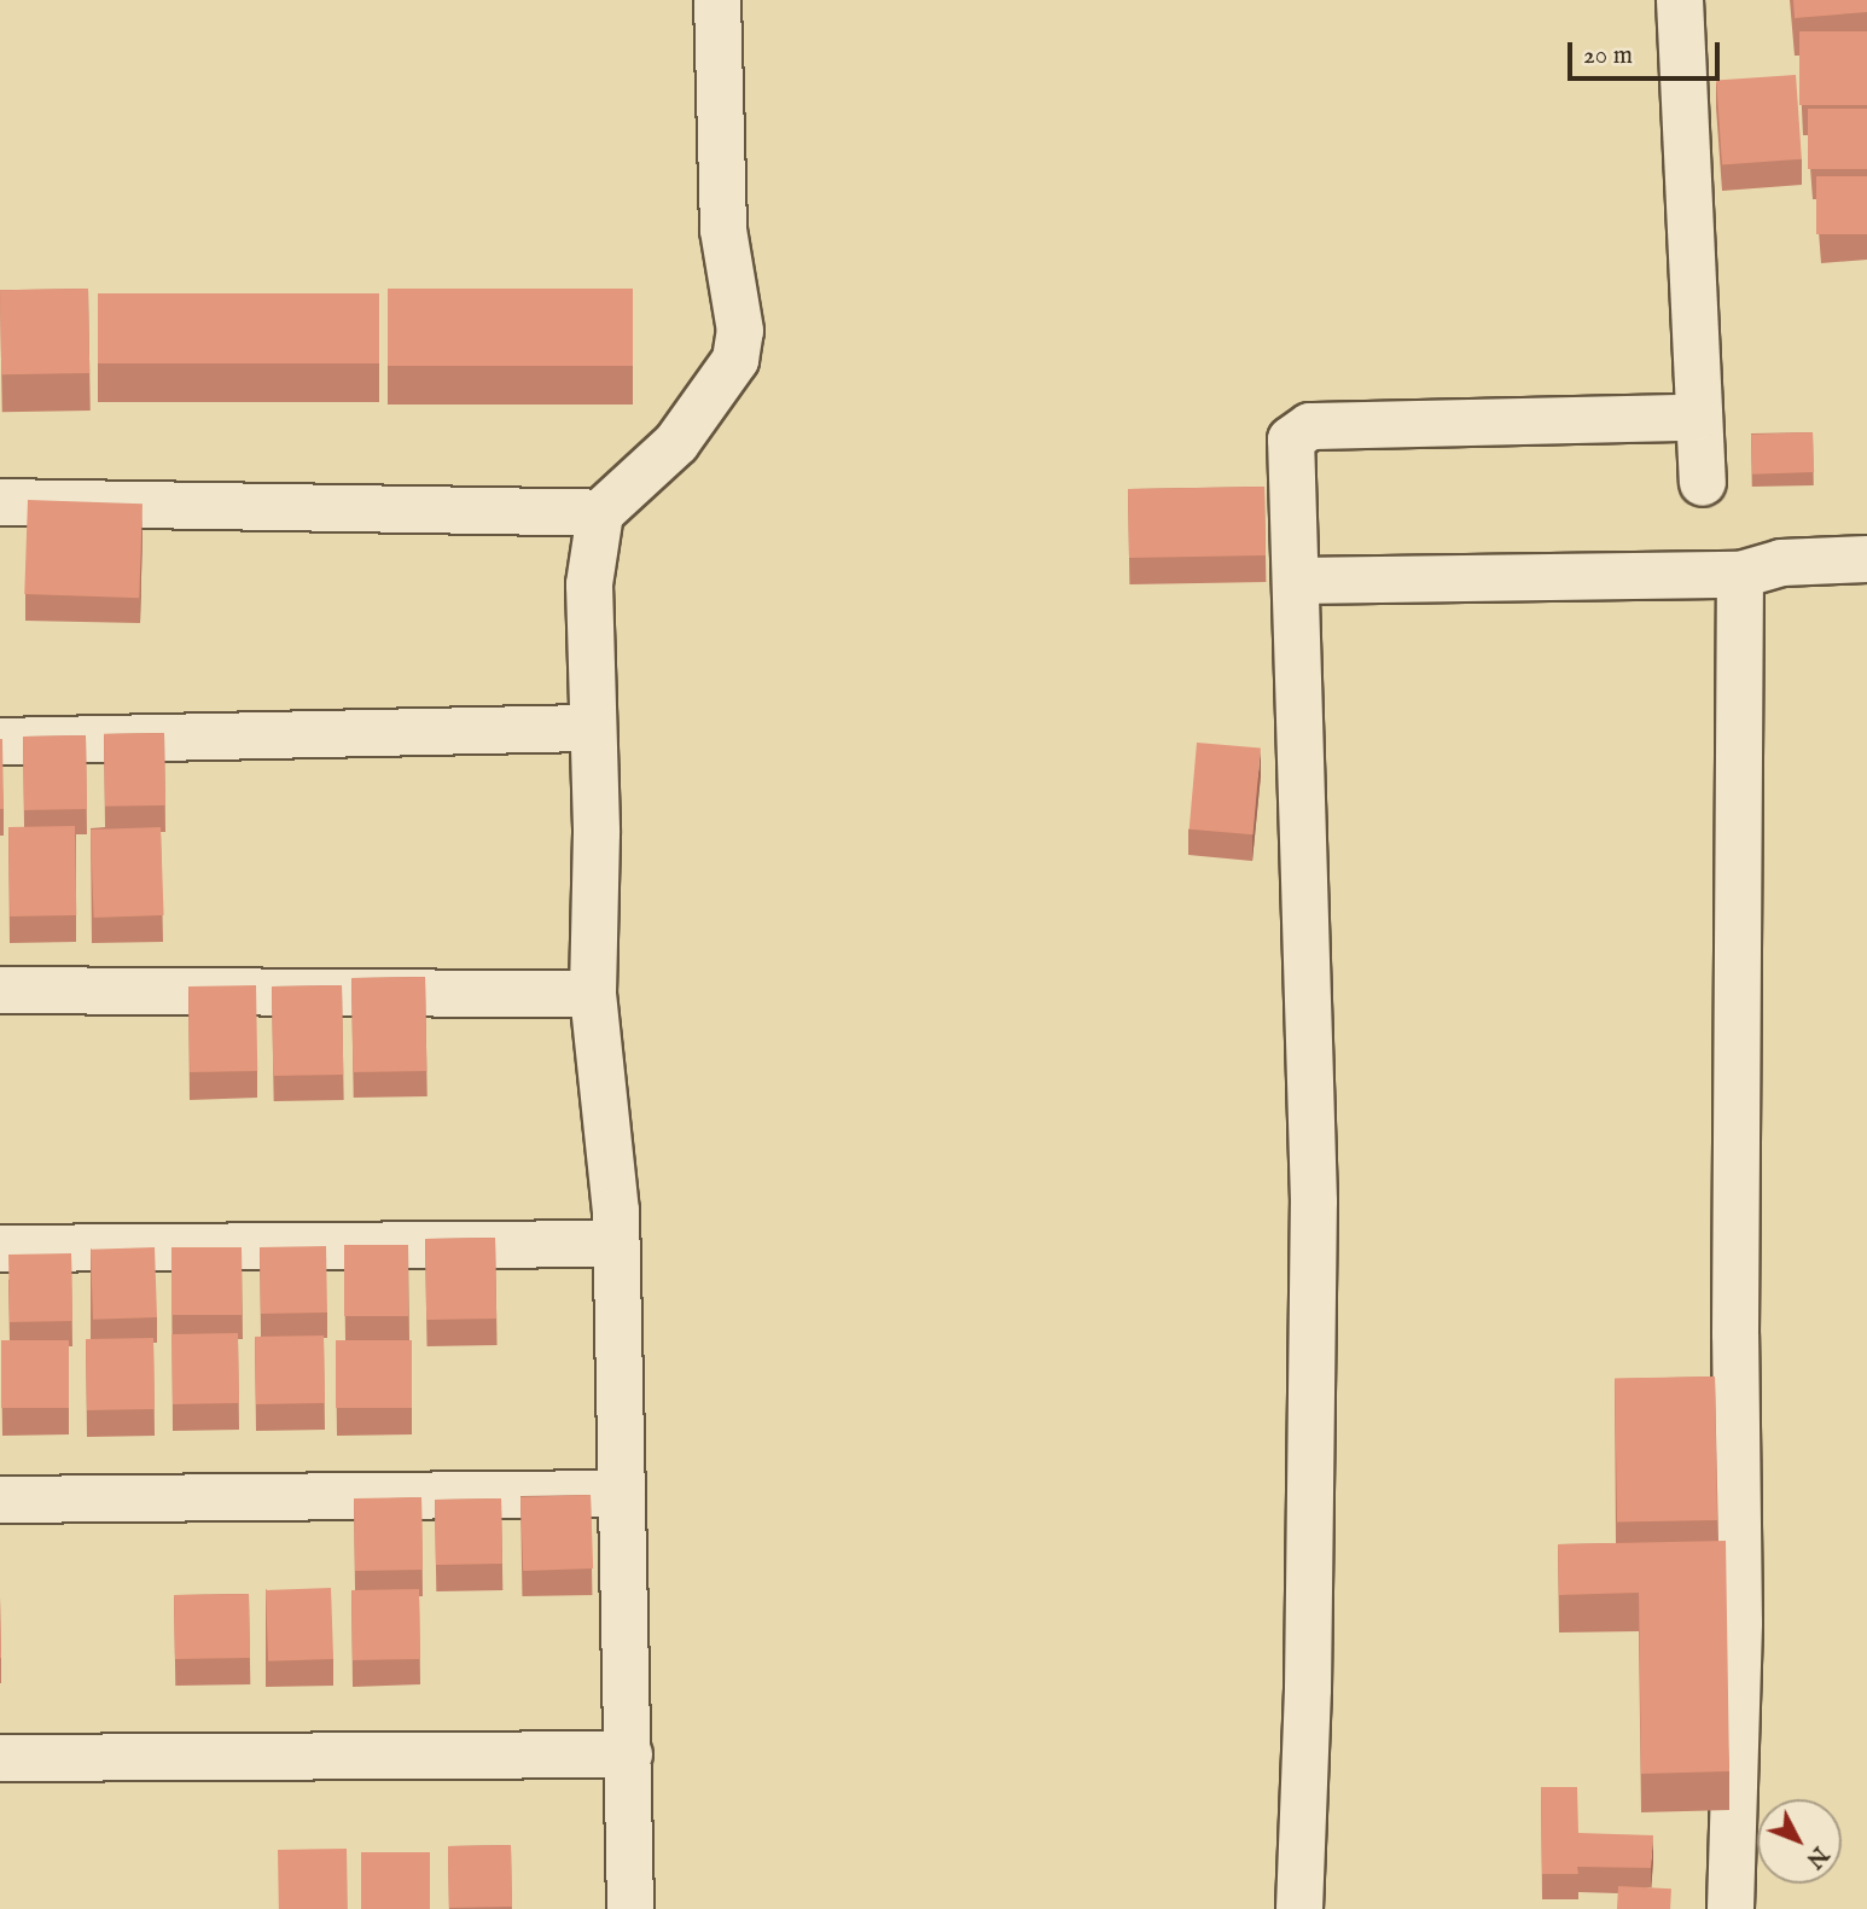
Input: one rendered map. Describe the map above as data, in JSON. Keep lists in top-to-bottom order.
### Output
{
  "scale_bar": "20 m",
  "north": "bottom right"
}
